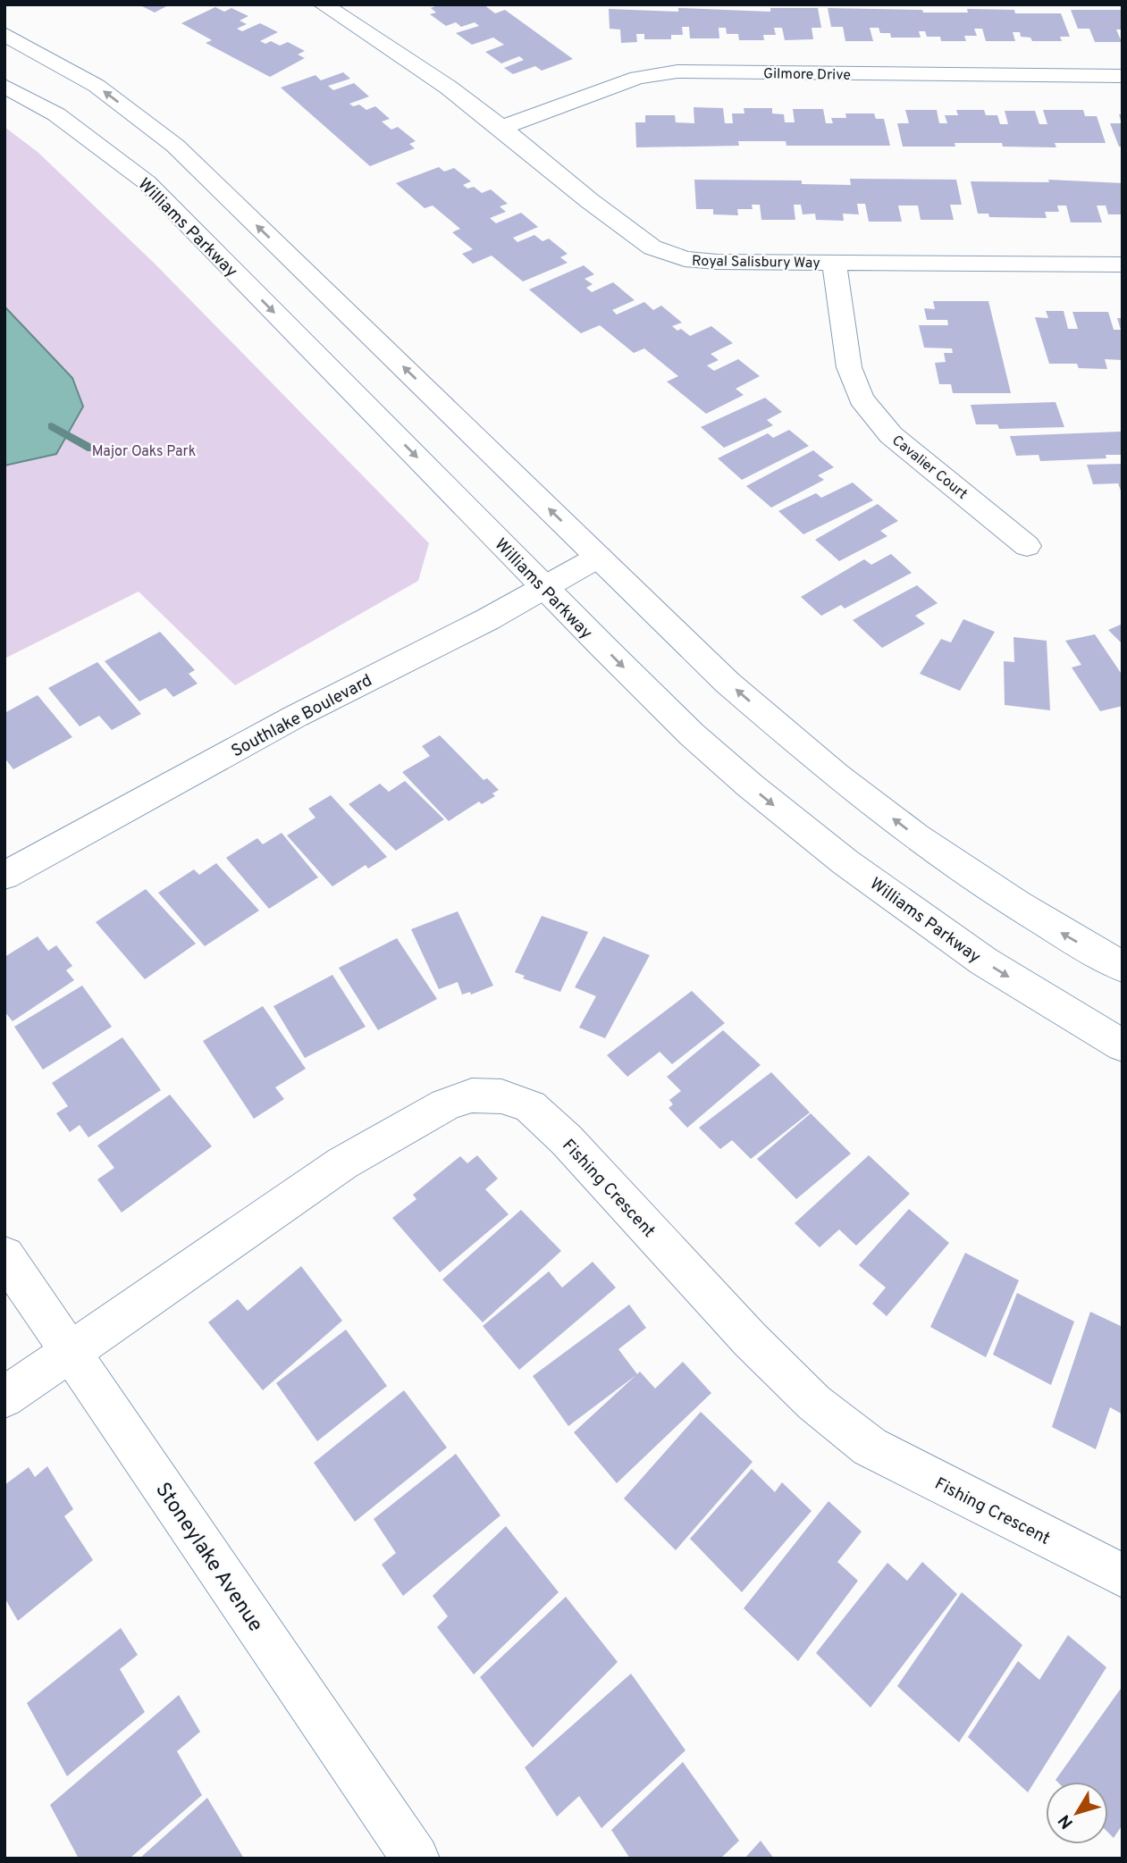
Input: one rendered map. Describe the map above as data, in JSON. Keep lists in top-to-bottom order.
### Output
{
  "streets": {
    "street": [
      "Gilmore Drive",
      "Williams Parkway",
      "Royal Salisbury Way",
      "Cavalier Court",
      "Southlake Boulevard",
      "Fishing Crescent",
      "Stoneylake Avenue"
    ]
  },
  "crossings": [
    ["Gilmore Drive", "Royal Salisbury Way"],
    ["Williams Parkway", "Southlake Boulevard"],
    ["Royal Salisbury Way", "Cavalier Court"],
    ["Fishing Crescent", "Stoneylake Avenue"]
  ],
  "parks": ["Major Oaks Park"],
  "north": "bottom left"
}
